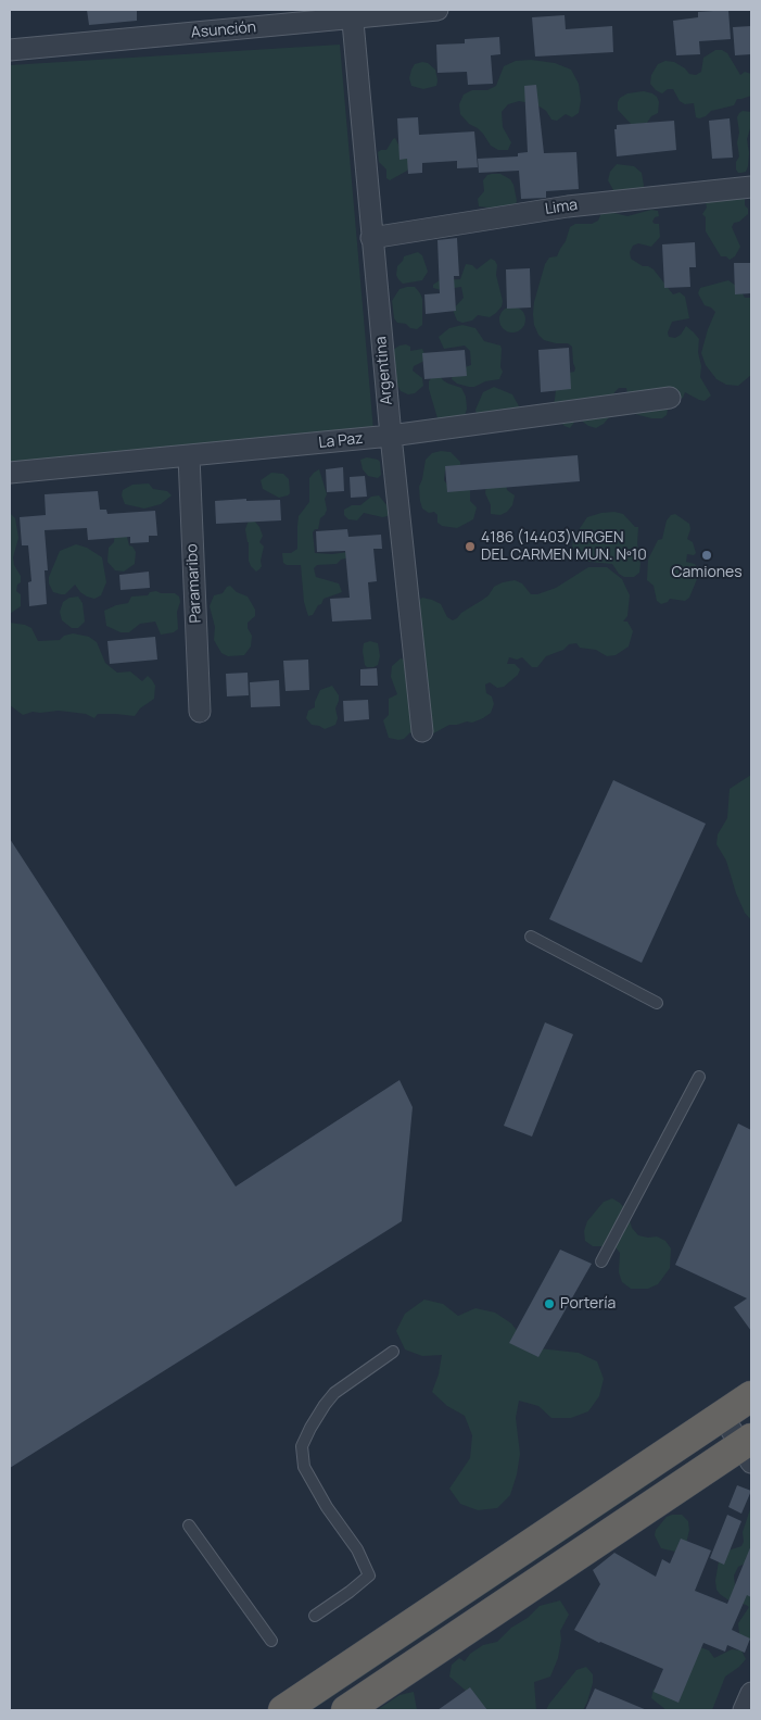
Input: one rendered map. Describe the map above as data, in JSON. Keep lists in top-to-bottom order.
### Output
{
  "streets": {
    "street": [
      "Asunción",
      "Lima",
      "Argentina",
      "La Paz",
      "Paramaribo"
    ]
  },
  "crossings": [
    ["Asunción", "Argentina"],
    ["Lima", "Argentina"],
    ["Argentina", "La Paz"],
    ["La Paz", "Paramaribo"]
  ],
  "places": ["4186 (14403)VIRGEN DEL CARMEN MUN. Nº10", "Camiones", "Portería"]
}
